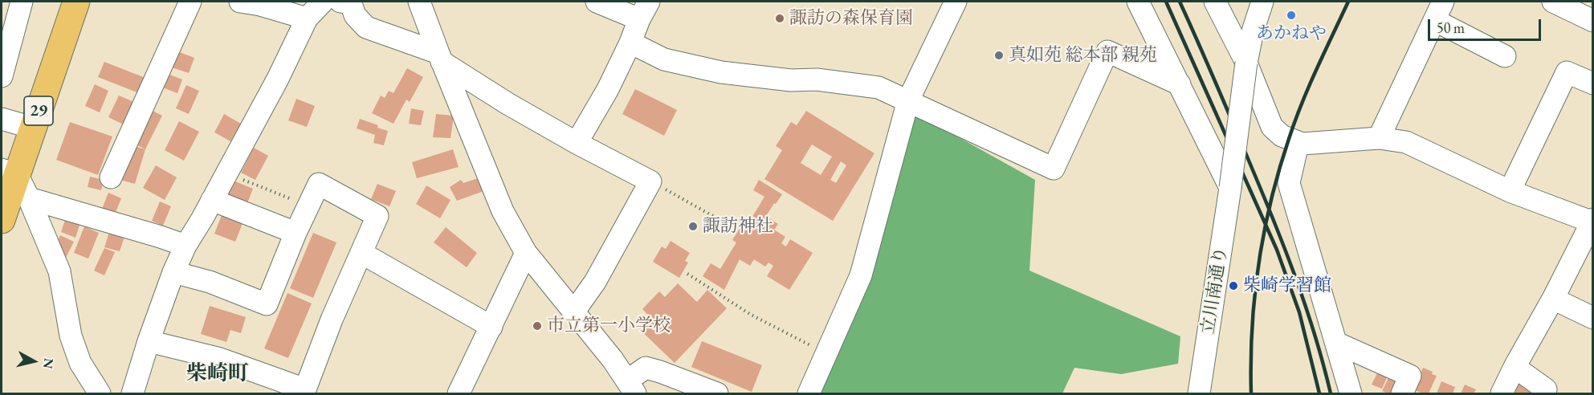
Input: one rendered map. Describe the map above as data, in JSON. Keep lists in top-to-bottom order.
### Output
{
  "streets": {
    "main road": ["29"],
    "street": ["立川南通り"]
  },
  "districts": ["柴崎町"],
  "places": [
    "あかねや",
    "諏訪の森保育園",
    "真如苑 総本部 親苑",
    "諏訪神社",
    "柴崎学習館",
    "市立第一小学校"
  ],
  "scale_bar": "50 m",
  "north": "right"
}
